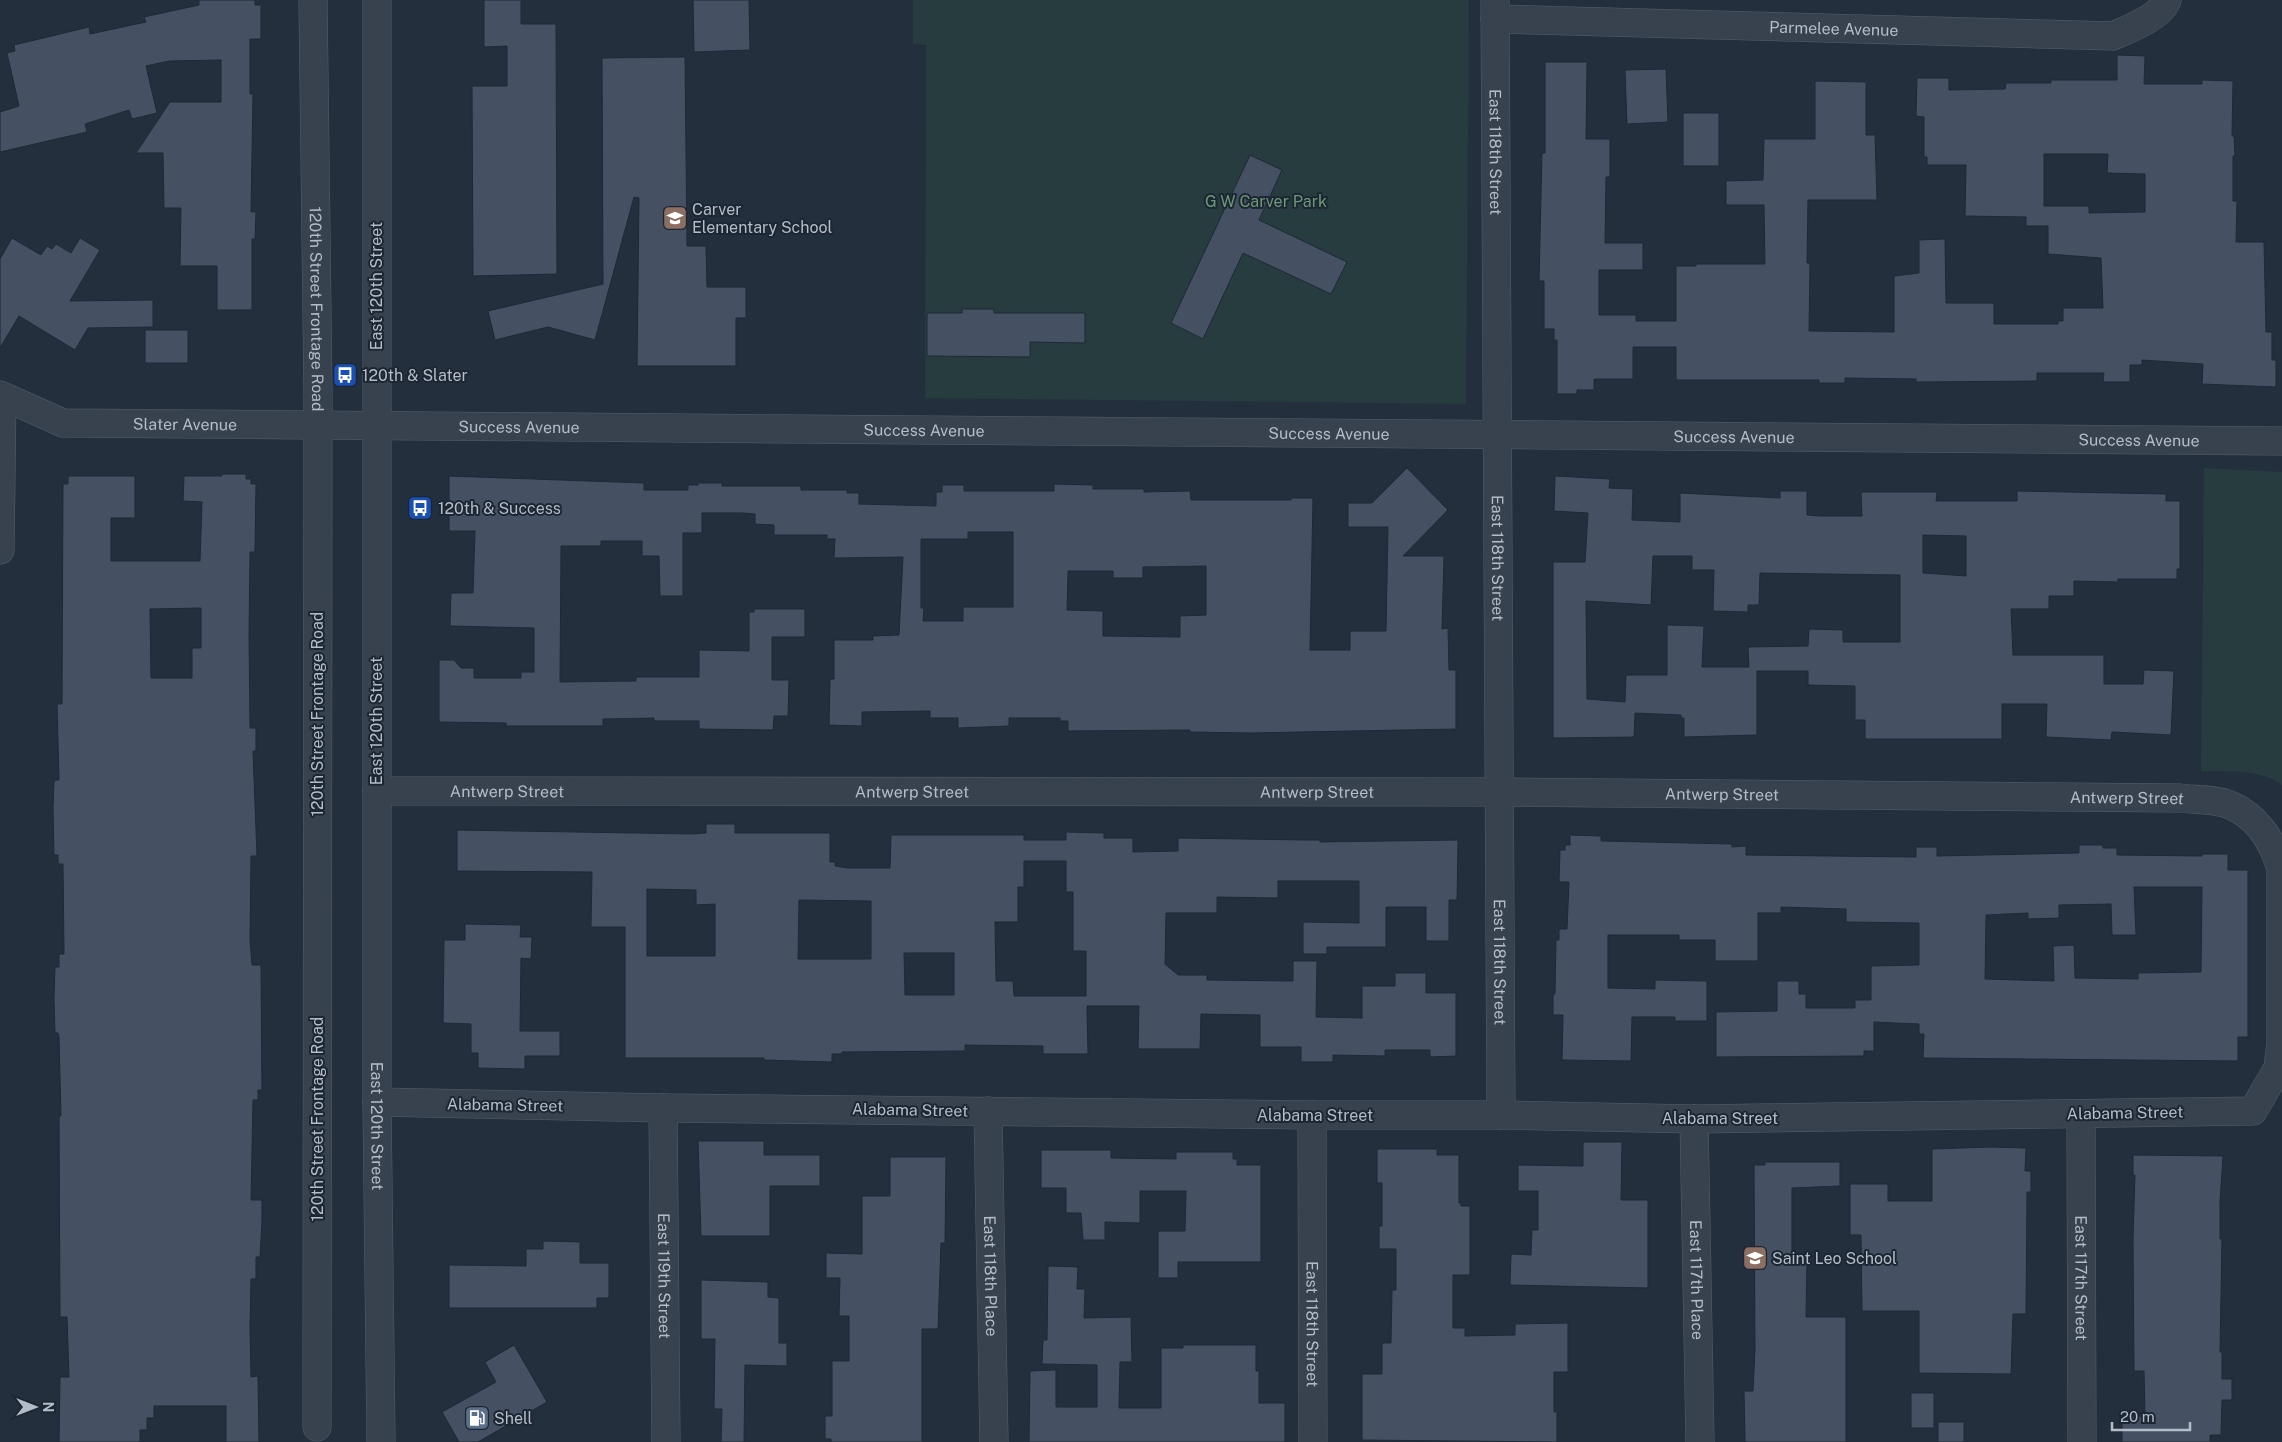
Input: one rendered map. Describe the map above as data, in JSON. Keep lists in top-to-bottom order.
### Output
{
  "streets": {
    "street": [
      "Parmelee Avenue",
      "East 118th Street",
      "East 120th Street",
      "120th Street Frontage Road",
      "Slater Avenue",
      "Success Avenue",
      "Antwerp Street",
      "Alabama Street",
      "East 119th Street",
      "East 118th Place",
      "East 117th Street",
      "East 117th Place"
    ]
  },
  "crossings": [
    ["Parmelee Avenue", "East 118th Street"],
    ["East 118th Street", "Success Avenue"],
    ["East 118th Street", "Antwerp Street"],
    ["East 118th Street", "Alabama Street"],
    ["East 120th Street", "Slater Avenue"],
    ["East 120th Street", "Success Avenue"],
    ["East 120th Street", "Antwerp Street"],
    ["East 120th Street", "Alabama Street"],
    ["120th Street Frontage Road", "Slater Avenue"],
    ["Slater Avenue", "Success Avenue"],
    ["Antwerp Street", "Alabama Street"],
    ["Alabama Street", "East 119th Street"],
    ["Alabama Street", "East 118th Place"],
    ["Alabama Street", "East 117th Street"],
    ["Alabama Street", "East 117th Place"]
  ],
  "parks": ["G W Carver Park"],
  "places": {
    "school or university": ["Carver Elementary School", "Saint Leo School"],
    "bus stop": ["120th & Slater", "120th & Success"],
    "fuel station": ["Shell"]
  },
  "scale_bar": "20 m",
  "north": "right"
}
